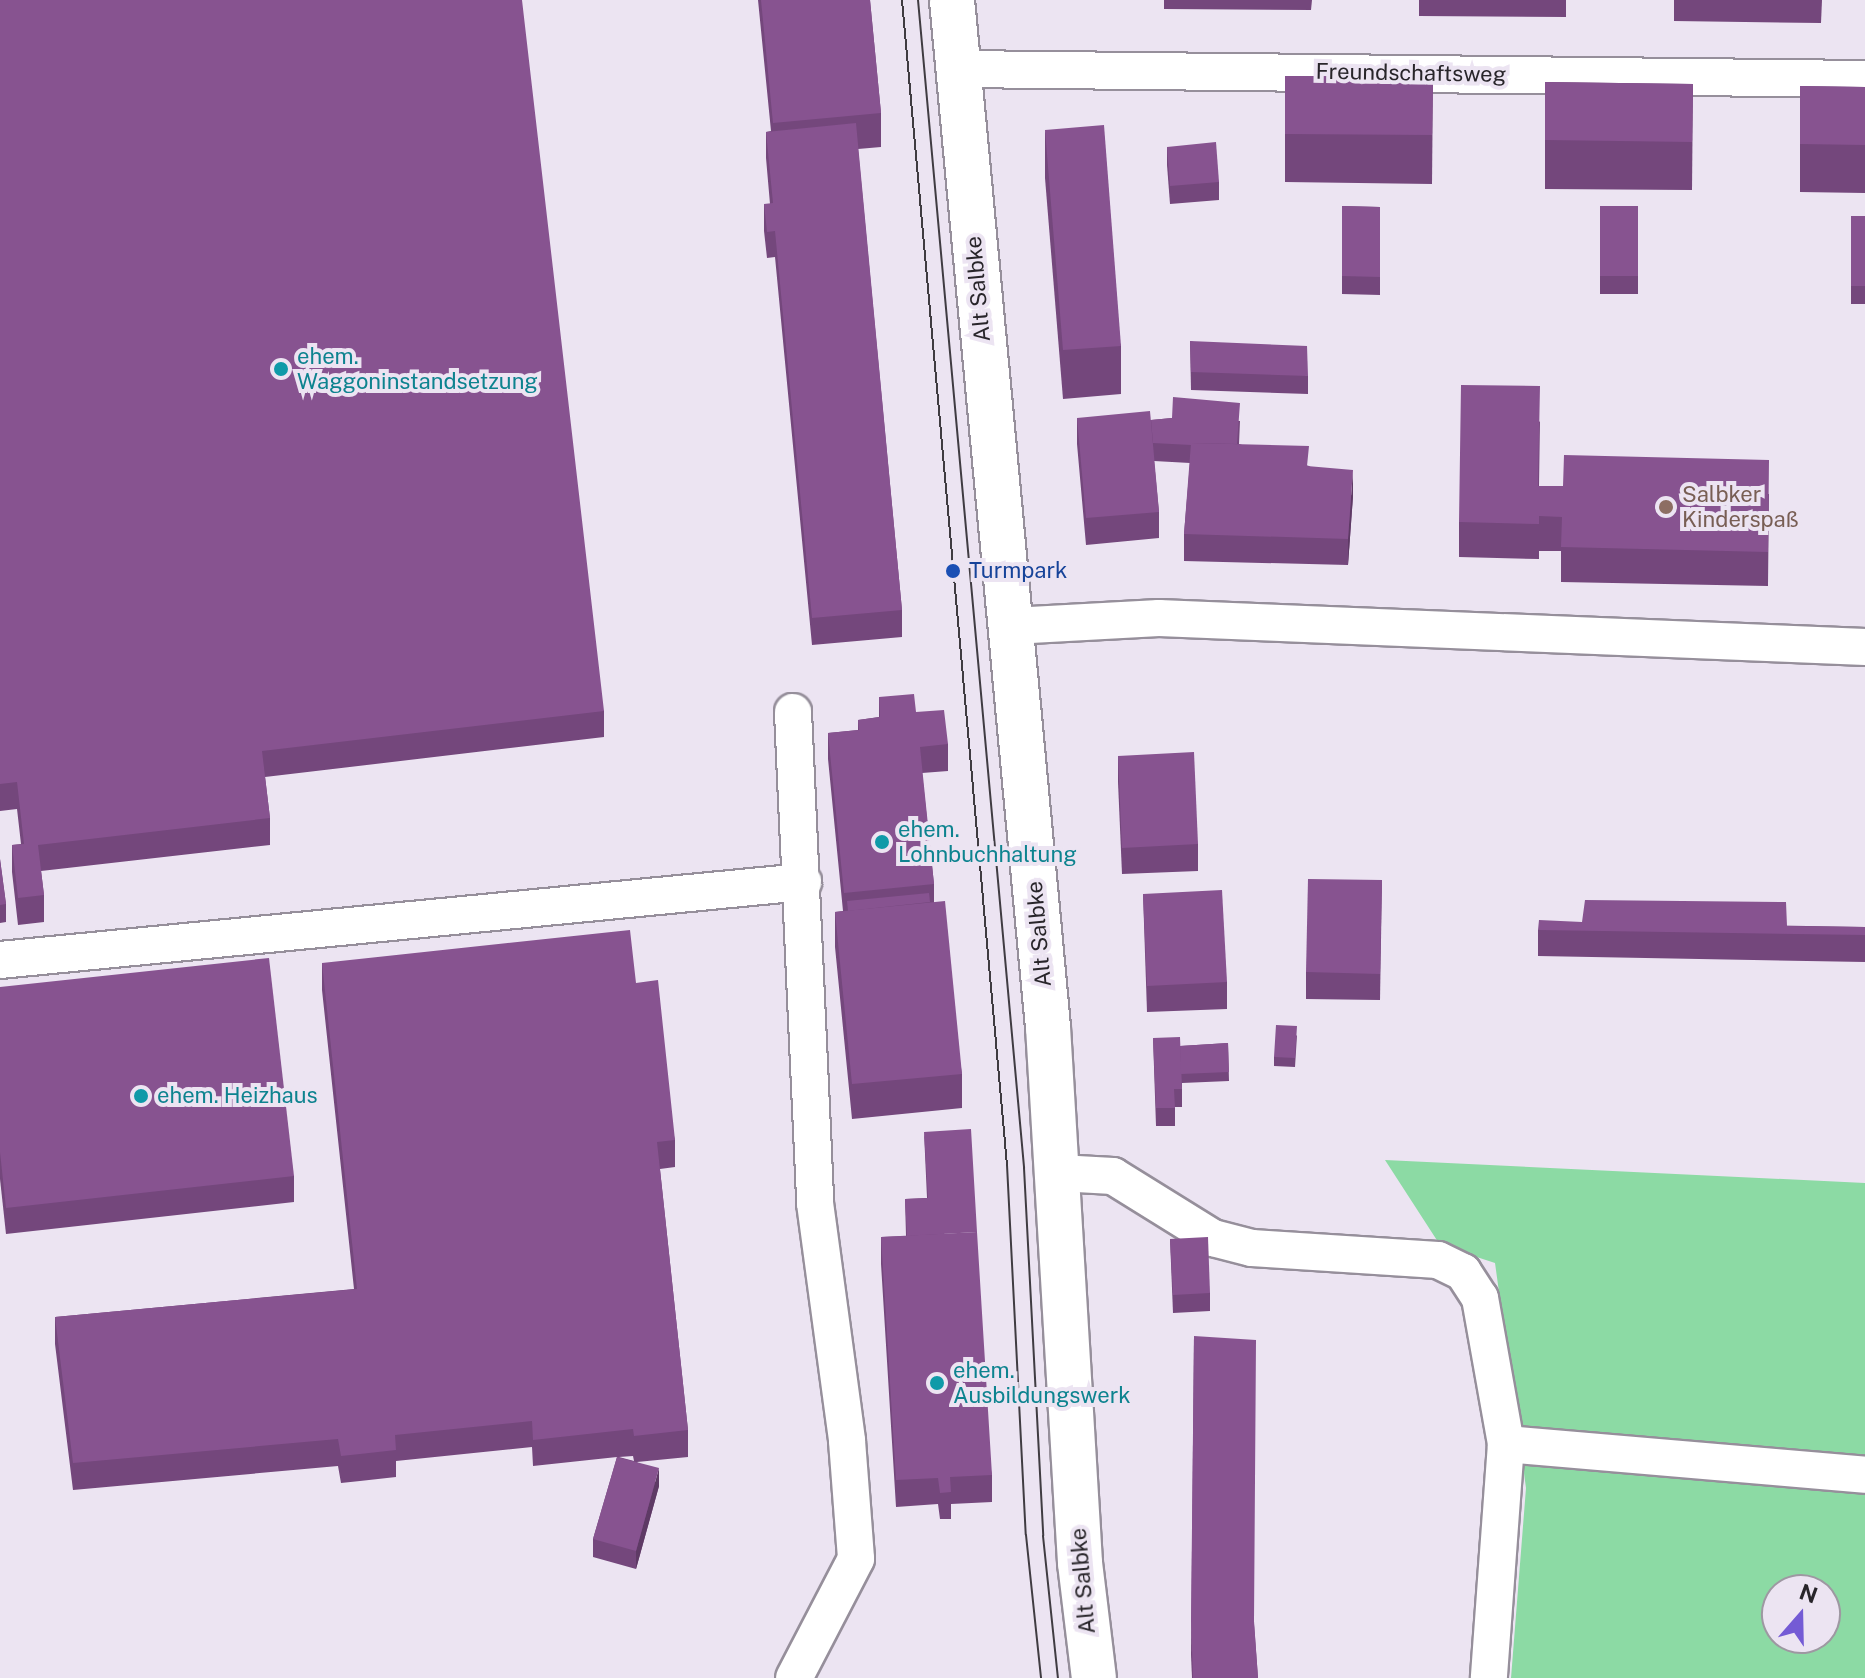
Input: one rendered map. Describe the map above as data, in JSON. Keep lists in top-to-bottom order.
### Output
{
  "streets": {
    "main road": ["Alt Salbke"],
    "street": ["Freundschaftsweg"]
  },
  "crossings": [
    ["Freundschaftsweg", "Alt Salbke"]
  ],
  "places": [
    "ehem. Waggoninstandsetzung",
    "Salbker Kinderspaß",
    "Turmpark",
    "ehem. Lohnbuchhaltung",
    "ehem. Heizhaus",
    "ehem. Ausbildungswerk"
  ],
  "north": "top"
}
